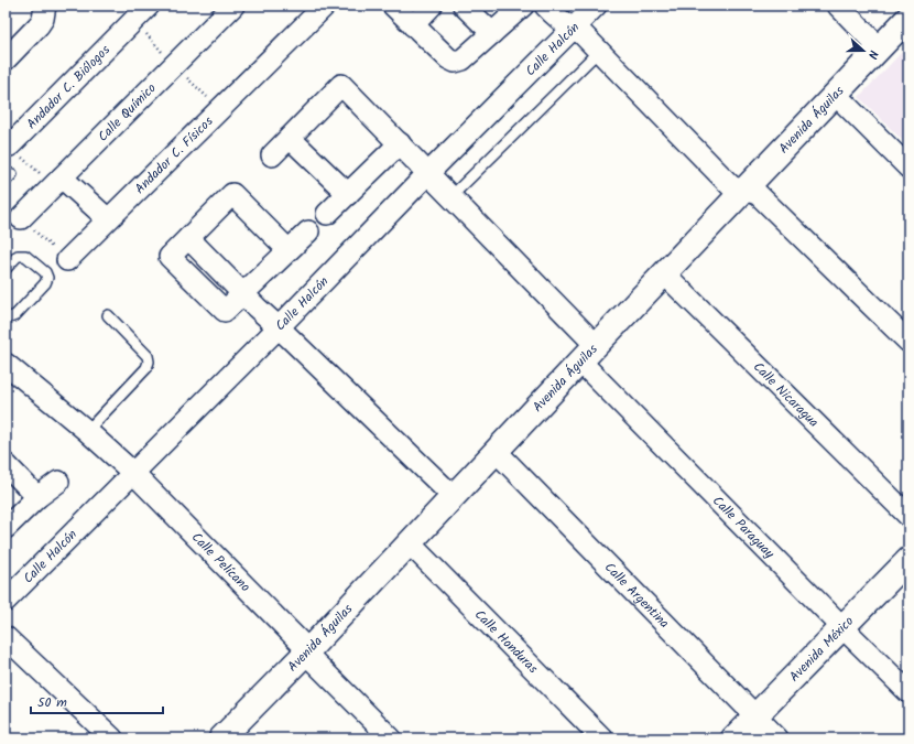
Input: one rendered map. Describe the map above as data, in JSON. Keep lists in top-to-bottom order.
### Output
{
  "streets": {
    "street": [
      "Calle Halcón",
      "Andador C. Biólogos",
      "Calle Químico",
      "Avenida Águilas",
      "Andador C. Físicos",
      "Calle Nicaragua",
      "Calle Paraguay",
      "Calle Pelícano",
      "Calle Argentina",
      "Calle Honduras",
      "Avenida México"
    ]
  },
  "crossings": [
    ["Calle Halcón", "Calle Paraguay"],
    ["Calle Halcón", "Calle Pelícano"],
    ["Avenida Águilas", "Calle Nicaragua"],
    ["Avenida Águilas", "Calle Paraguay"],
    ["Avenida Águilas", "Calle Pelícano"],
    ["Avenida Águilas", "Calle Argentina"],
    ["Avenida Águilas", "Calle Honduras"],
    ["Calle Paraguay", "Avenida México"],
    ["Calle Argentina", "Avenida México"]
  ],
  "scale_bar": "50 m",
  "north": "right"
}
